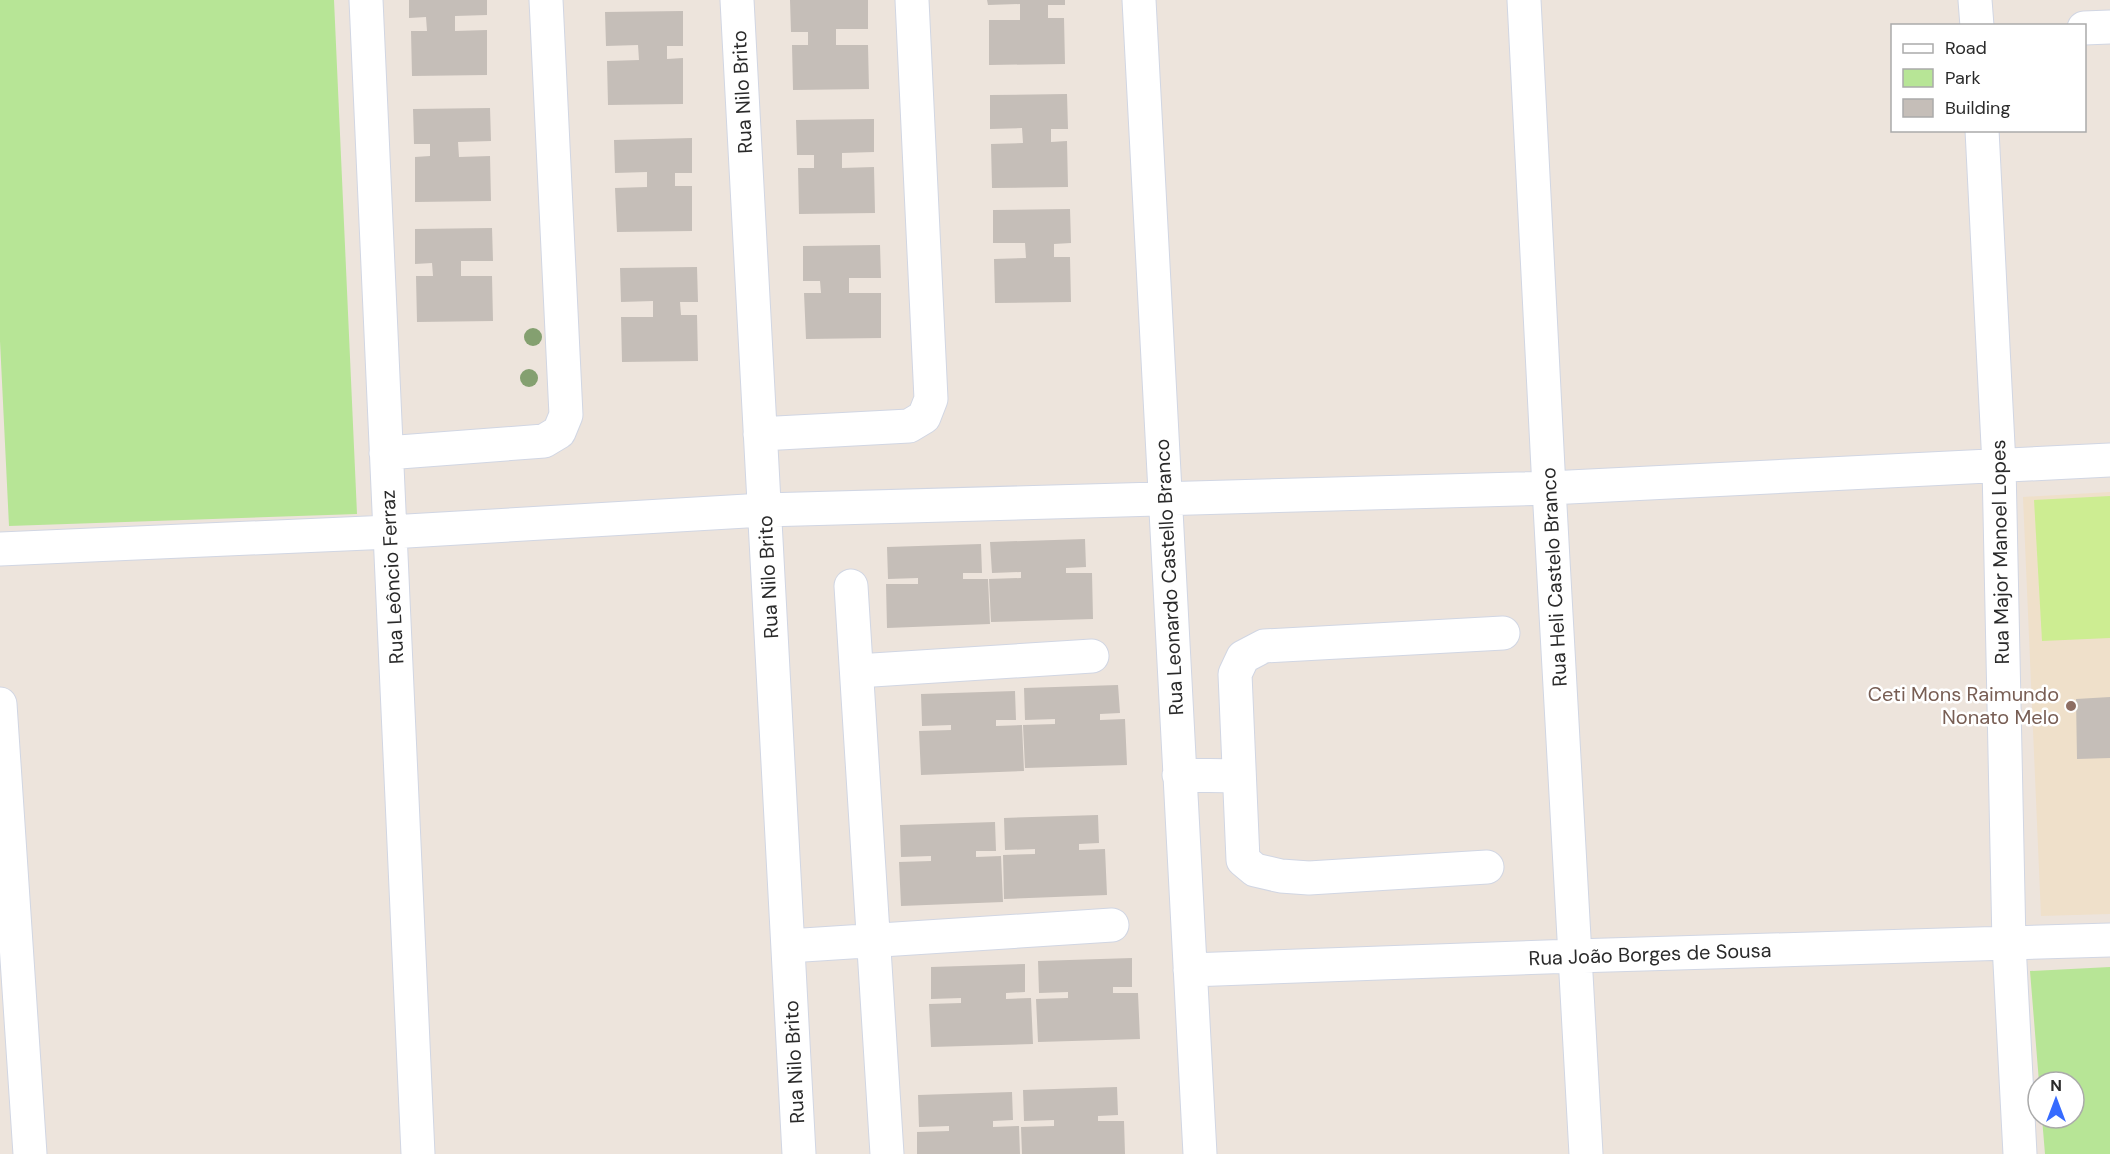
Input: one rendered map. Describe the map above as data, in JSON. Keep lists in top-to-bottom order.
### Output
{
  "streets": {
    "street": [
      "Rua Nilo Brito",
      "Rua Major Manoel Lopes",
      "Rua Leôncio Ferraz",
      "Rua Leonardo Castello Branco",
      "Rua Heli Castelo Branco",
      "Rua João Borges de Sousa"
    ]
  },
  "crossings": [
    ["Rua Major Manoel Lopes", "Rua João Borges de Sousa"],
    ["Rua Leonardo Castello Branco", "Rua João Borges de Sousa"],
    ["Rua Heli Castelo Branco", "Rua João Borges de Sousa"]
  ],
  "places": ["Ceti Mons Raimundo Nonato Melo"],
  "legend": ["Road", "Park", "Building"],
  "north": "top"
}
